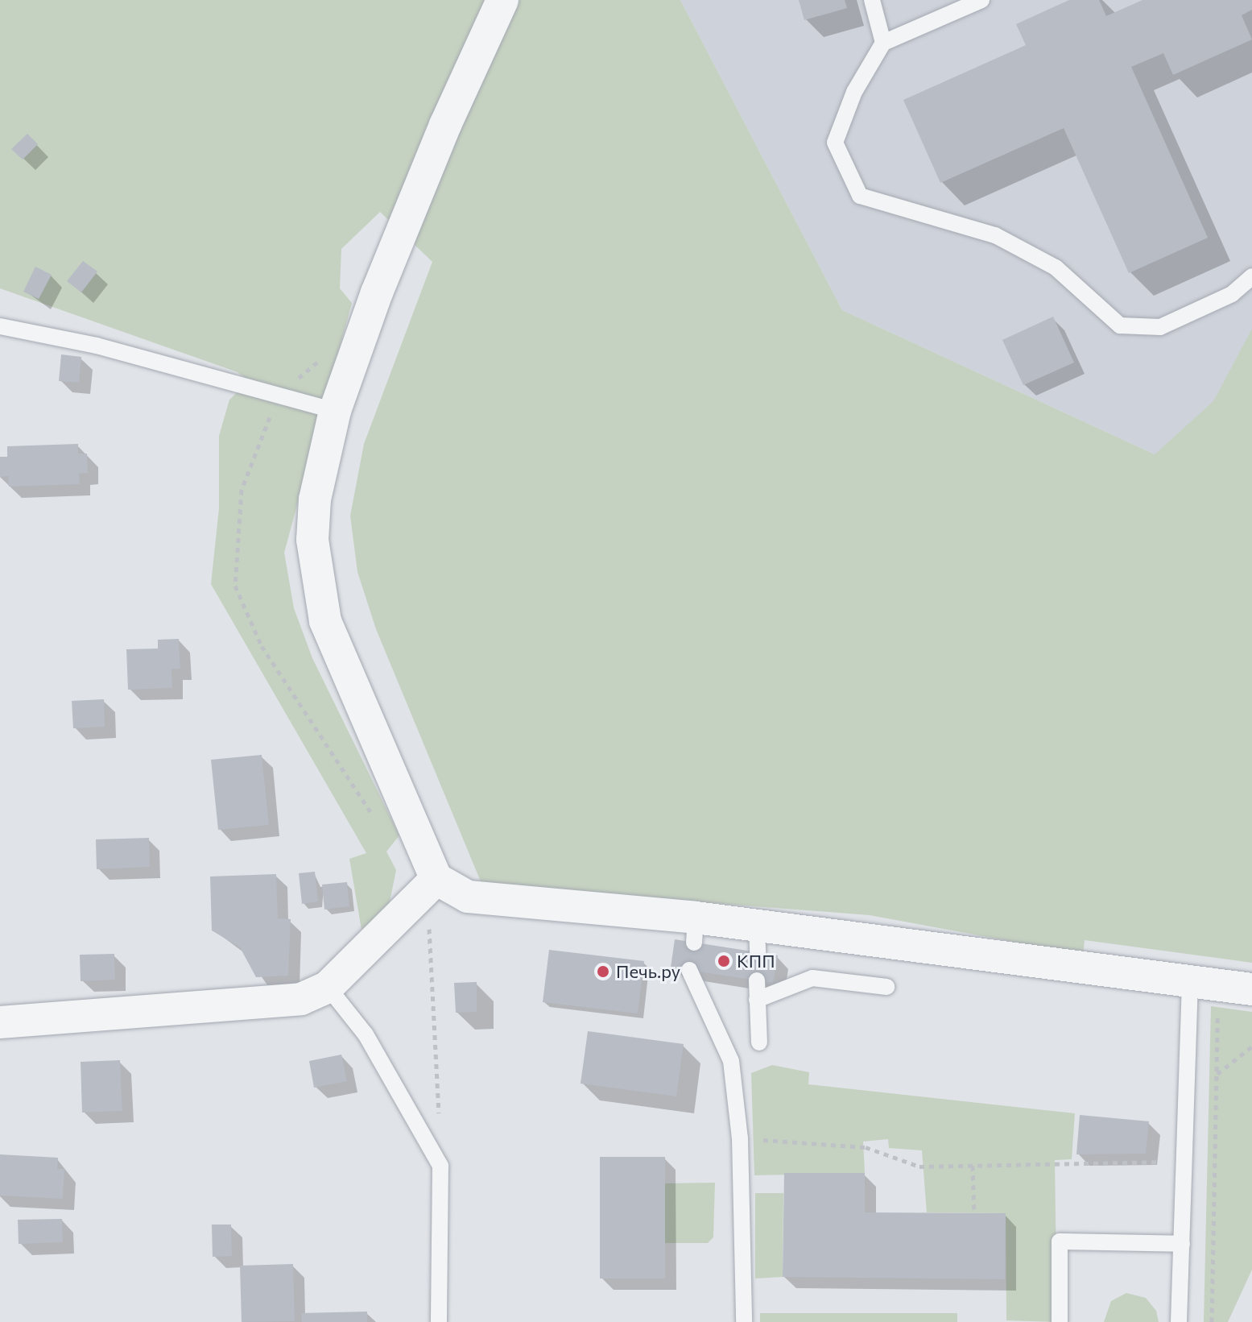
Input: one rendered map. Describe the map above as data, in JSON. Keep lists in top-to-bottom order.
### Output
{
  "places": ["КПП", "Печь.ру"]
}
